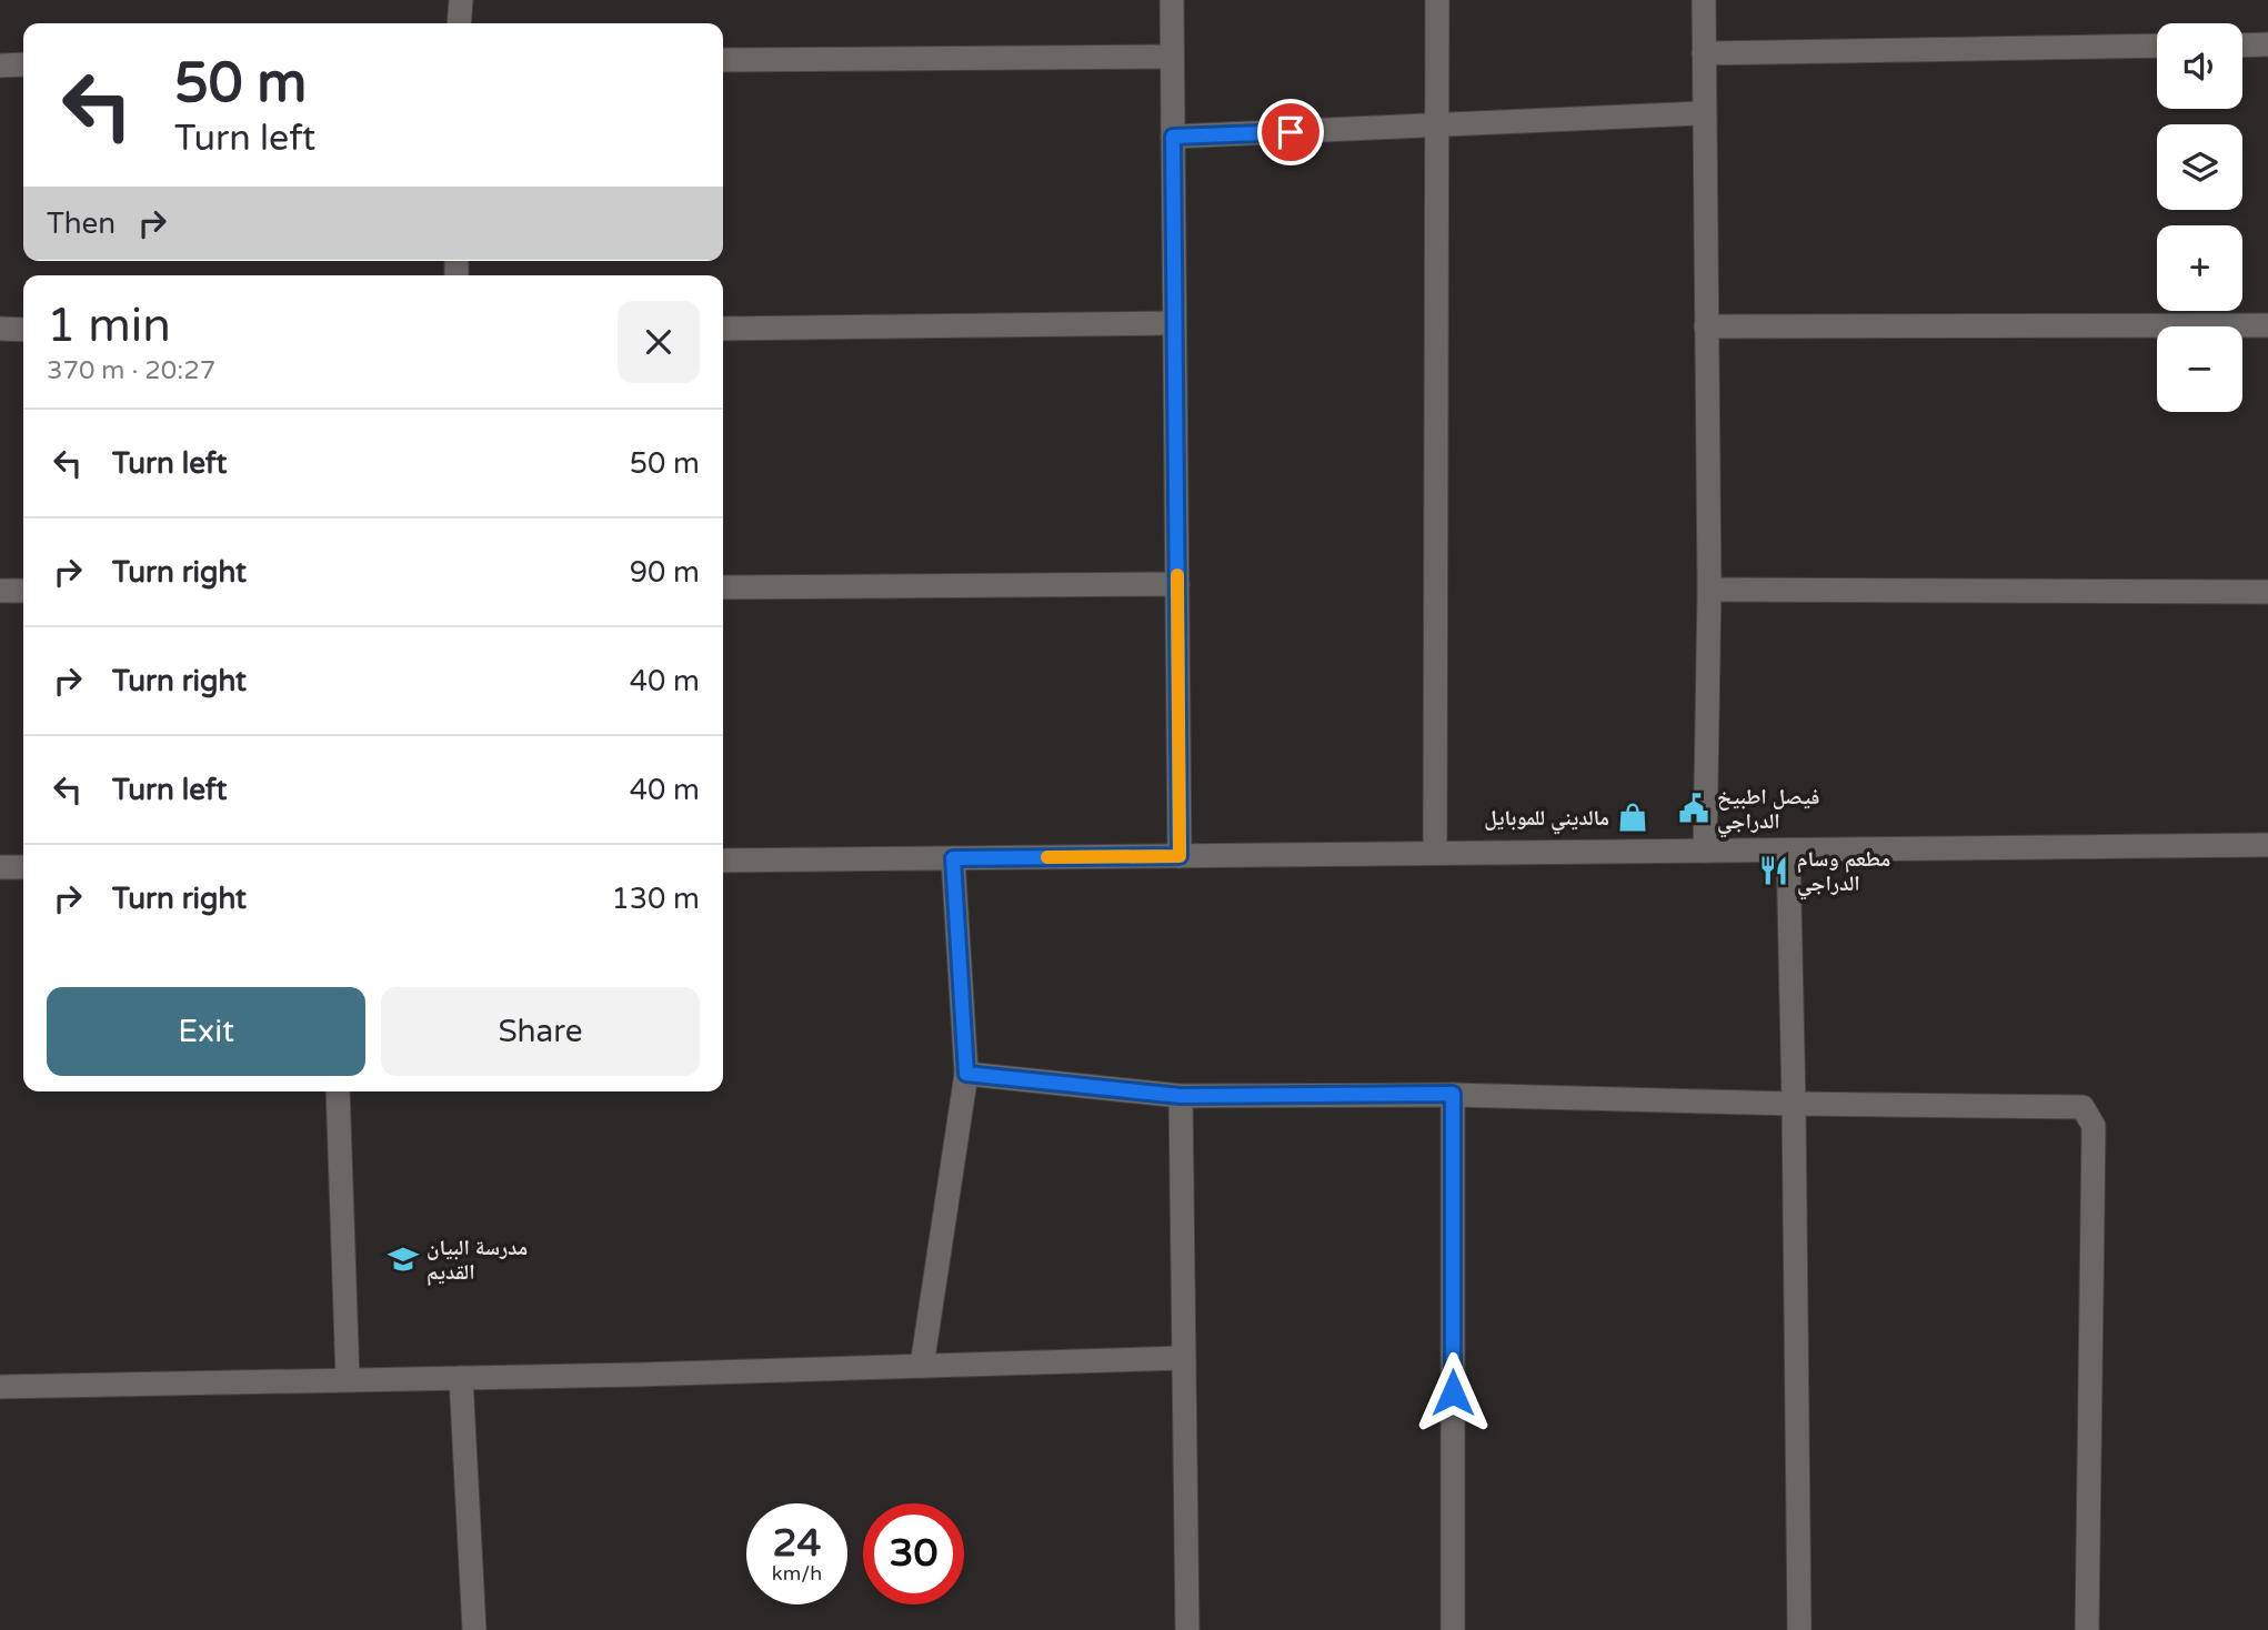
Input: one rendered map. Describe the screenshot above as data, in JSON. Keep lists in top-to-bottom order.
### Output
{
  "places": {
    "public building": ["فيصل اطبيخ الدراجي"],
    "shop": ["مالديني للموبايل"],
    "restaurant": ["مطعم وسام الدراجي"],
    "school or university": ["مدرسة البيان القديم"]
  },
  "page": {
    "map_buttons": ["+", "−"],
    "turn": ["50 m", "Turn left"],
    "then": "Then",
    "heading": ["1 min", "370 m · 20:27"],
    "list": [
      {
        "name": "Turn left",
        "value": "50 m"
      },
      {
        "name": "Turn right",
        "value": "90 m"
      },
      {
        "name": "Turn right",
        "value": "40 m"
      },
      {
        "name": "Turn left",
        "value": "40 m"
      },
      {
        "name": "Turn right",
        "value": "130 m"
      }
    ],
    "buttons": ["Exit", "Share"],
    "speed": "24 km/h",
    "limit": "30"
  }
}
